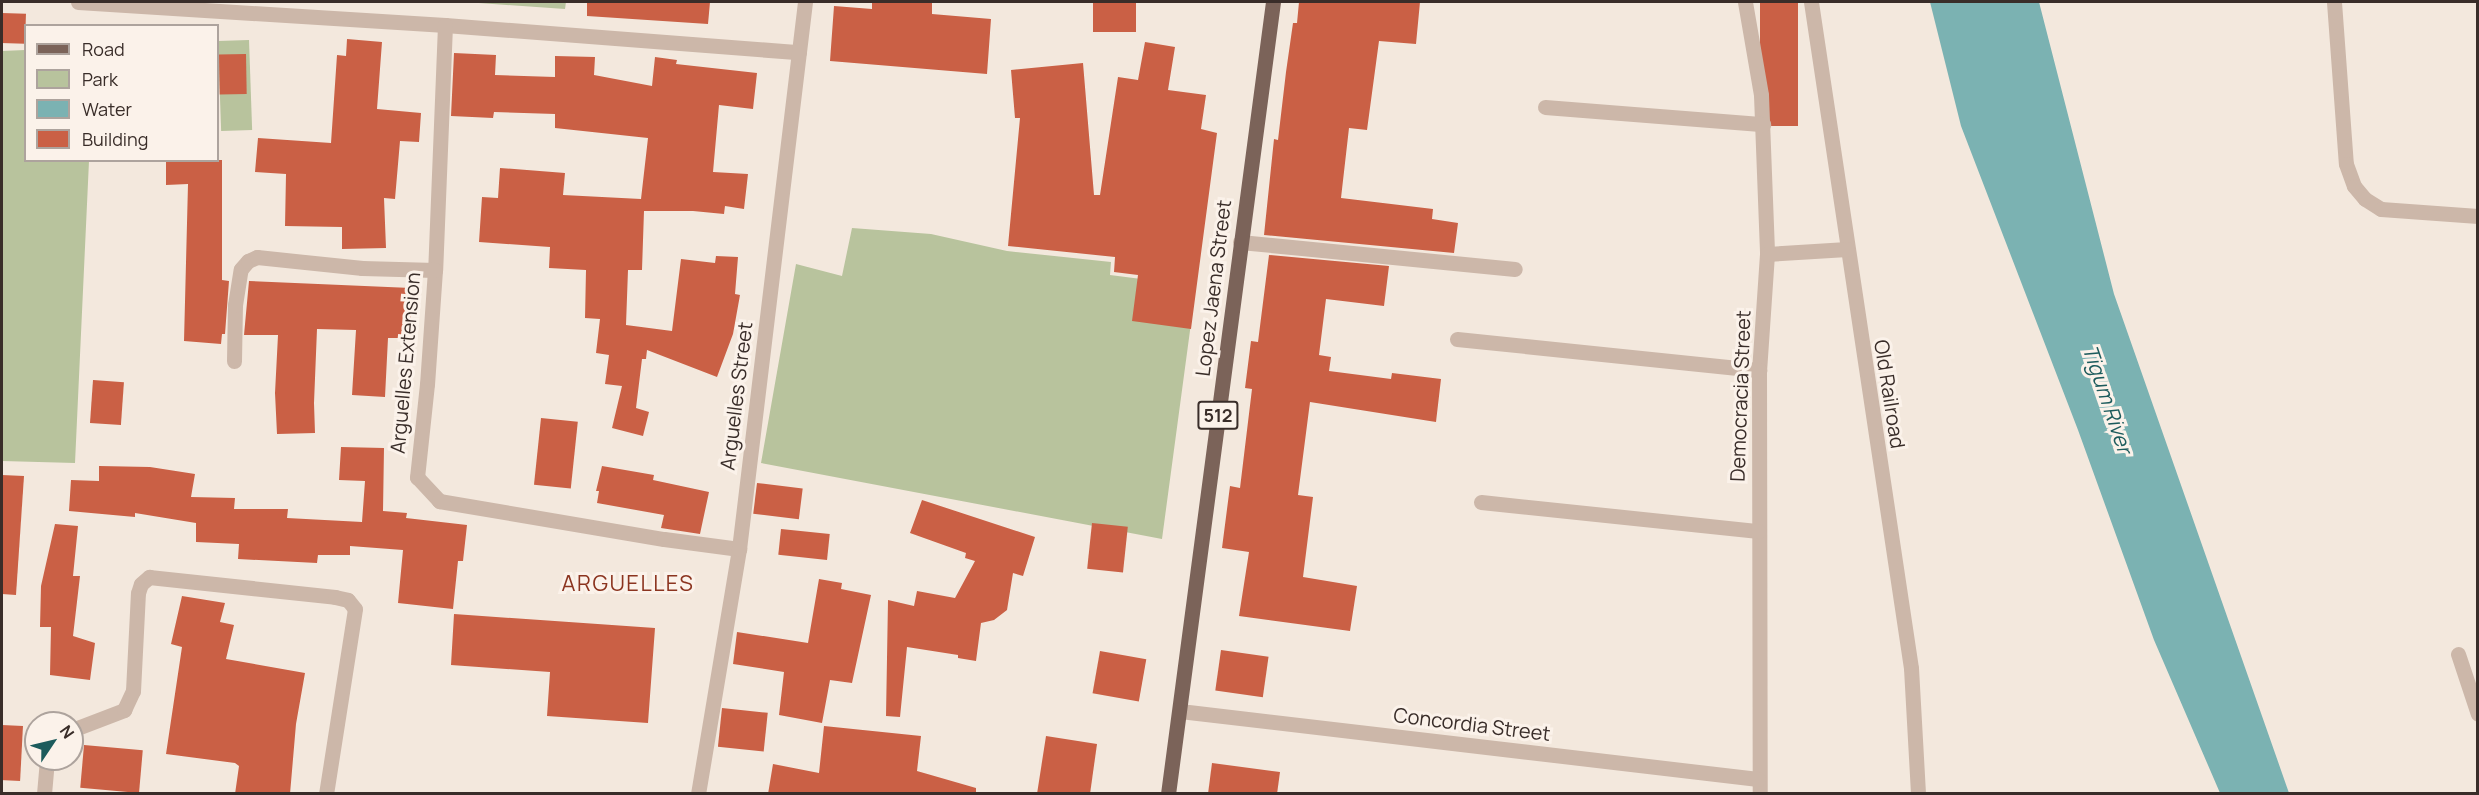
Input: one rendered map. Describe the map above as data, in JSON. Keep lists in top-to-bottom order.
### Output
{
  "streets": {
    "main road": ["Lopez Jaena Street", "512"],
    "street": [
      "Arguelles Extension",
      "Old Railroad",
      "Arguelles Street",
      "Democracia Street",
      "Concordia Street"
    ]
  },
  "crossings": [
    ["Lopez Jaena Street", "Concordia Street"],
    ["Arguelles Extension", "Arguelles Street"],
    ["Democracia Street", "Concordia Street"]
  ],
  "districts": ["ARGUELLES"],
  "water": ["Tigum River"],
  "legend": [
    "Road",
    "Park",
    "Water",
    "Building"
  ],
  "north": "top right"
}
